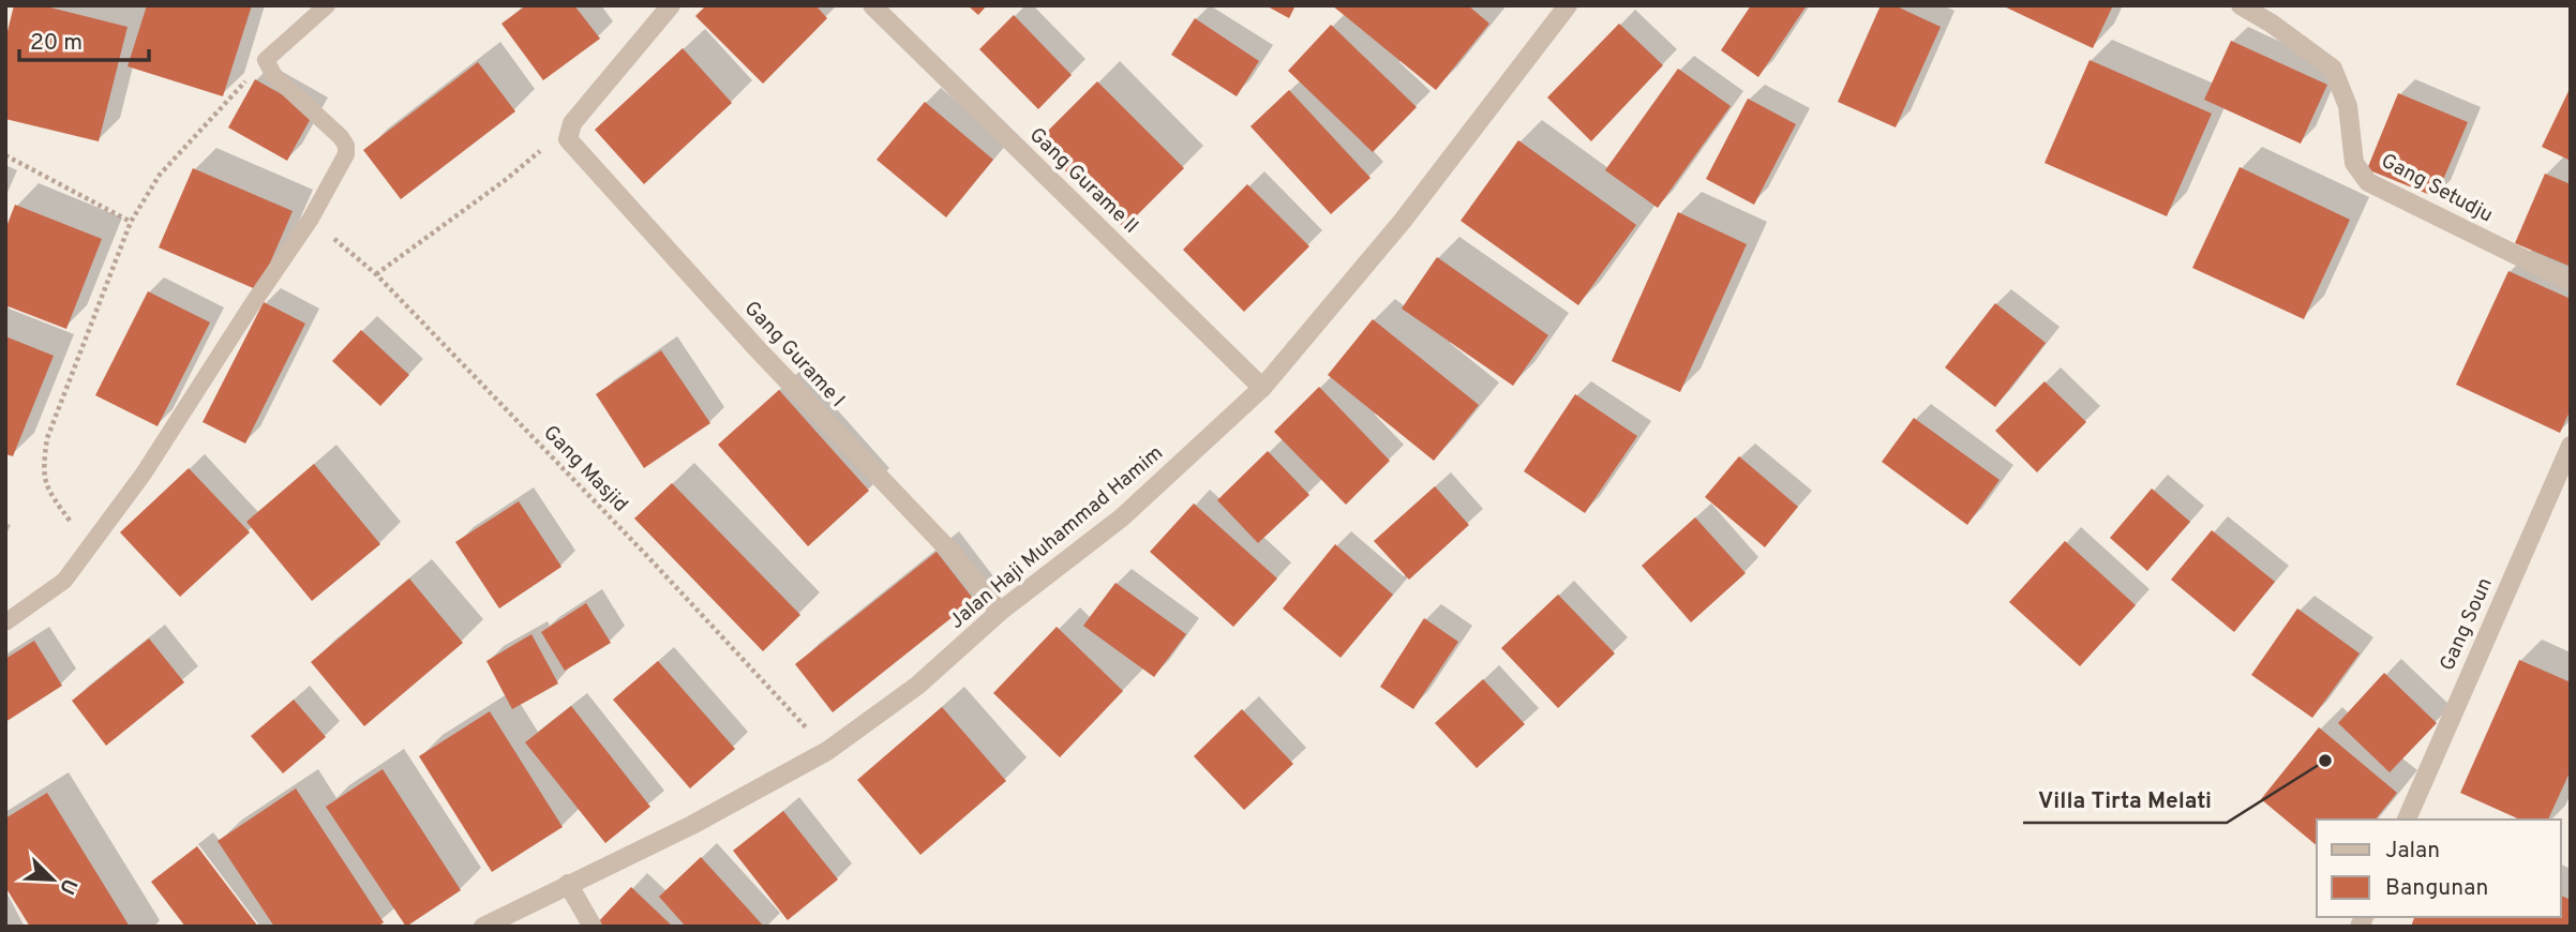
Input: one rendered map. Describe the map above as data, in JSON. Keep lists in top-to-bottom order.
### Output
{
  "streets": {
    "street": [
      "Gang Gurame II",
      "Gang Setudju",
      "Gang Gurame I",
      "Jalan Haji Muhammad Hamim",
      "Gang Soun"
    ],
    "path": ["Gang Masjid"]
  },
  "crossings": [
    ["Gang Gurame II", "Jalan Haji Muhammad Hamim"],
    ["Gang Gurame I", "Jalan Haji Muhammad Hamim"],
    ["Gang Masjid", "Jalan Haji Muhammad Hamim"]
  ],
  "places": ["Villa Tirta Melati"],
  "legend": ["Jalan", "Bangunan"],
  "scale_bar": "20 m",
  "north": "bottom right"
}
